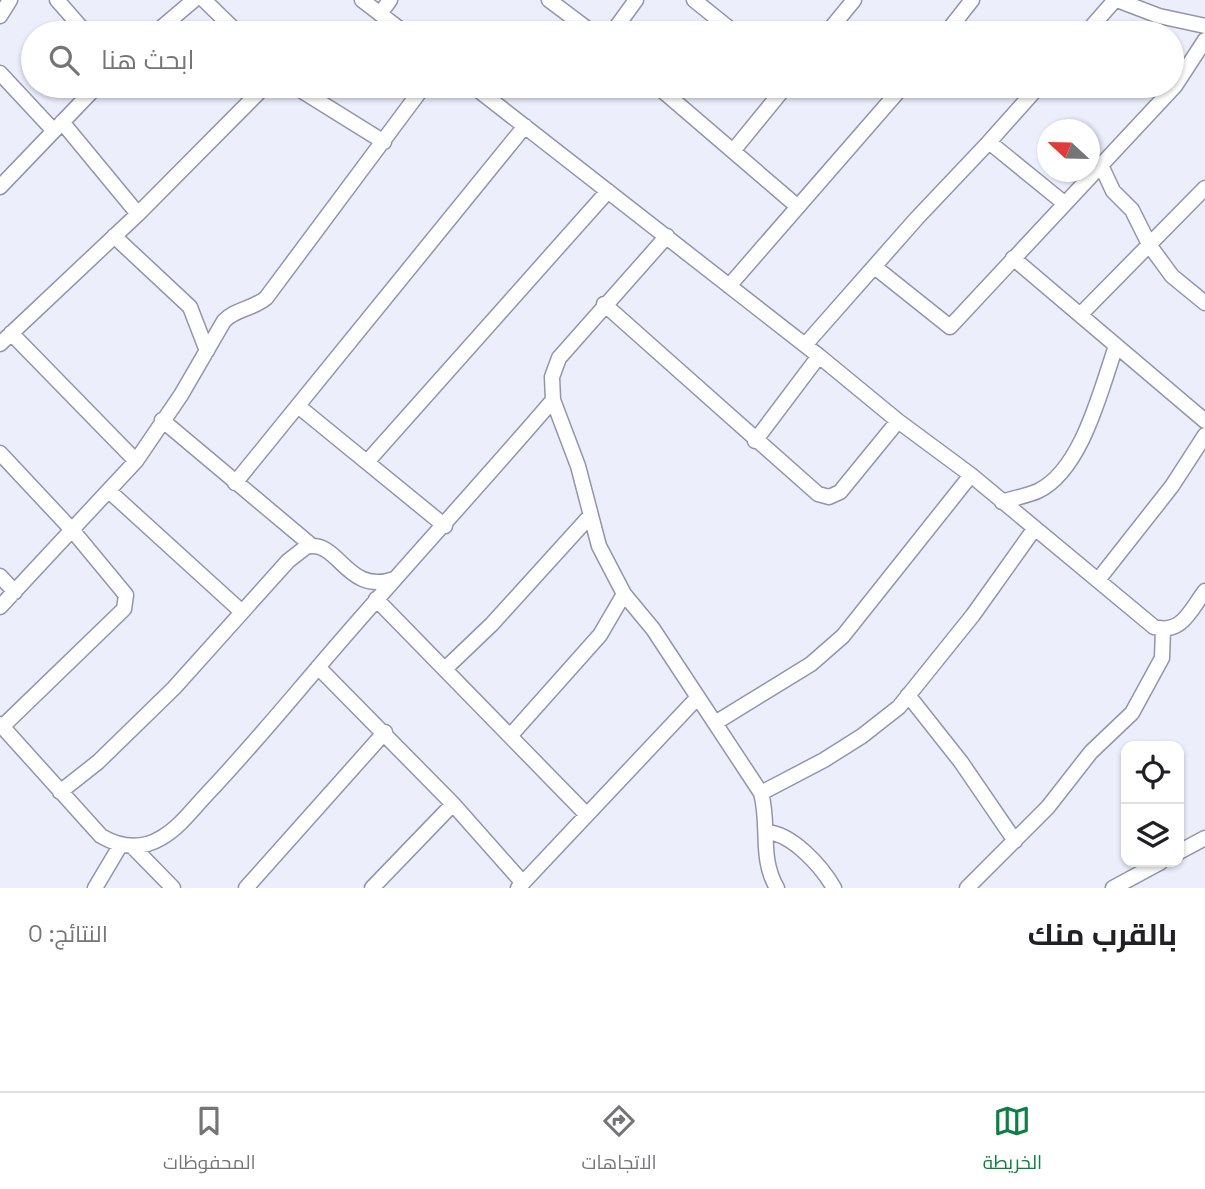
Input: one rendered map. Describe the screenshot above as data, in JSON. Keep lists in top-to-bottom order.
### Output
{
  "north": "left",
  "page": {
    "search": "ابحث هنا",
    "heading": ["بالقرب منك", "النتائج: 0"],
    "nav": ["الخريطة", "الاتجاهات", "المحفوظات"]
  }
}
